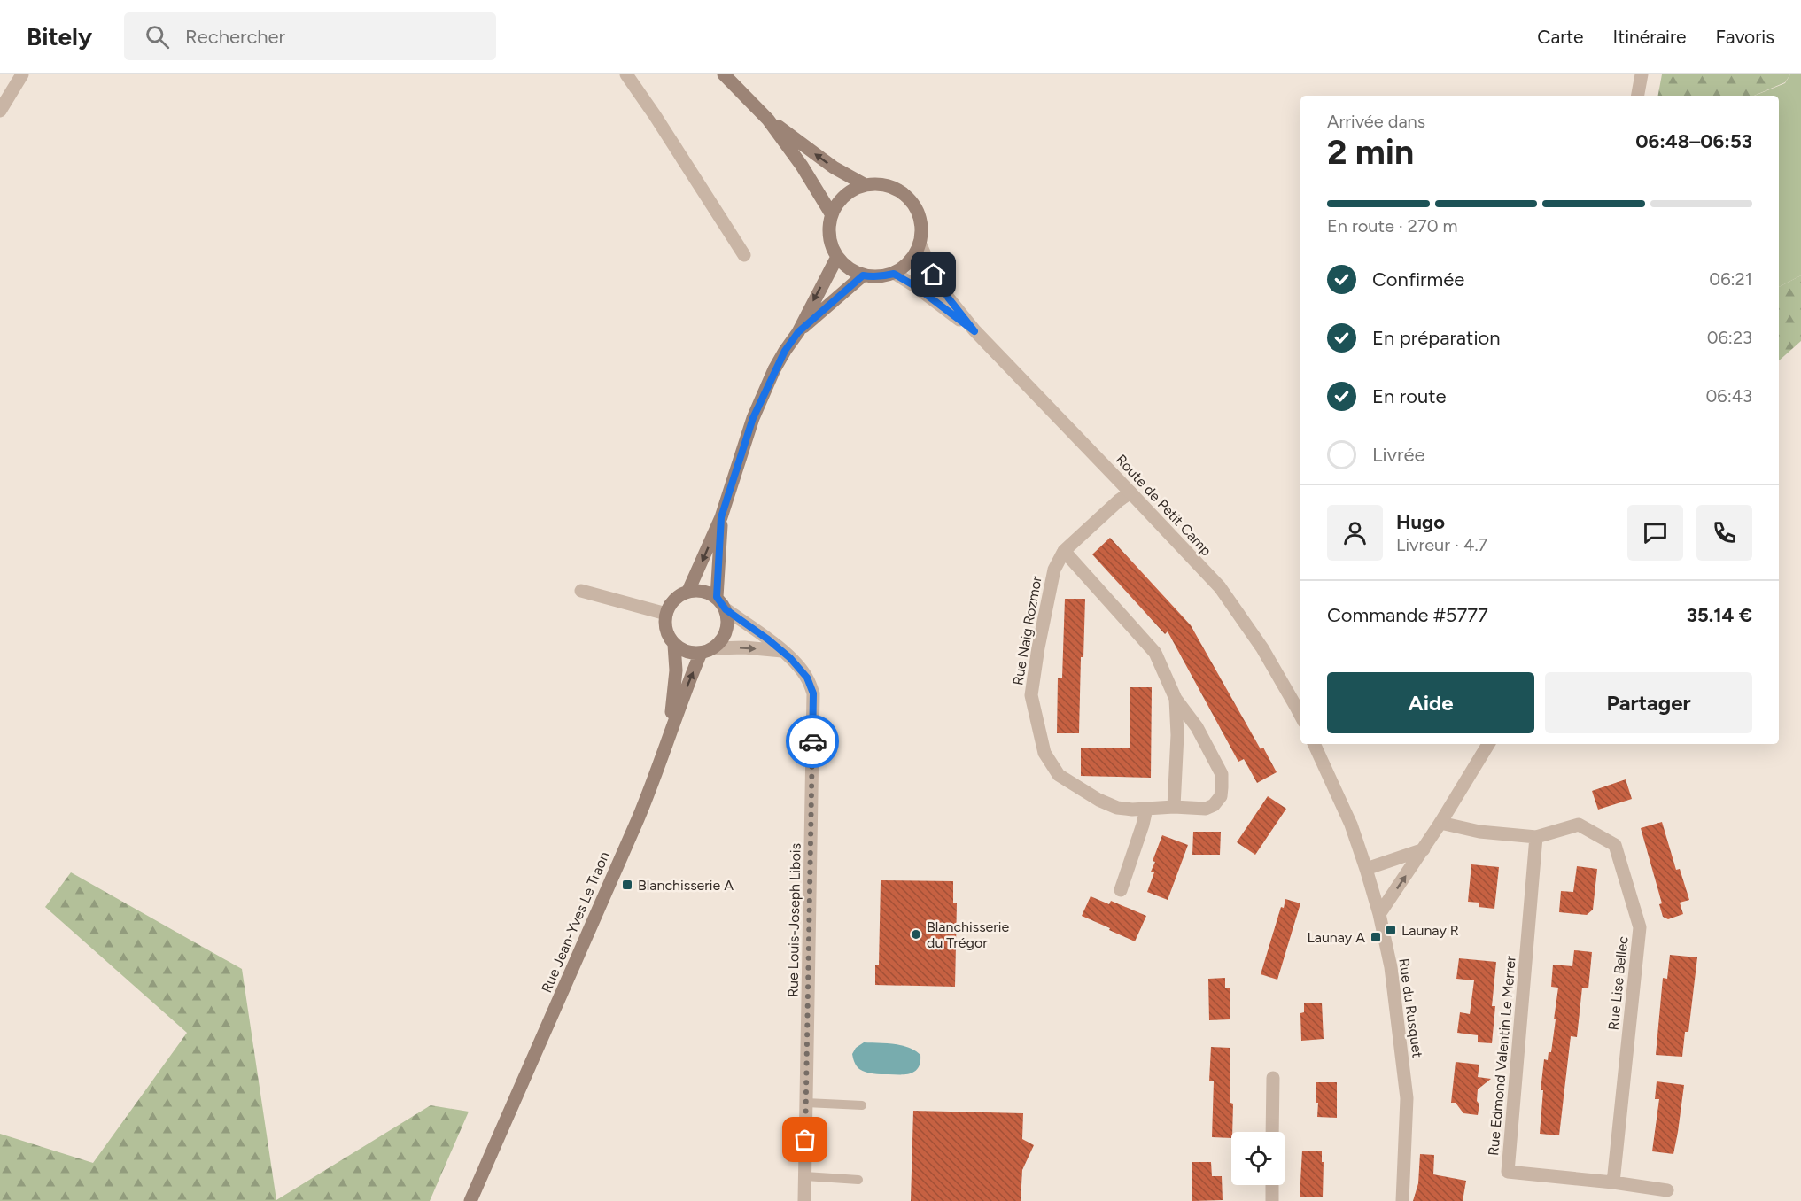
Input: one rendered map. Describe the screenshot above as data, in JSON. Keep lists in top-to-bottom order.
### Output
{
  "streets": {
    "main road": ["Rue Jean-Yves Le Traon"],
    "street": [
      "Route de Petit Camp",
      "Rue Naig Rozmor",
      "Rue Louis-Joseph Libois",
      "Rue Lise Bellec",
      "Rue du Rusquet",
      "Rue Edmond Valentin Le Merrer"
    ]
  },
  "crossings": [
    ["Route de Petit Camp", "Rue Naig Rozmor"],
    ["Rue Louis-Joseph Libois", "Rue Jean-Yves Le Traon"],
    ["Rue Lise Bellec", "Rue Edmond Valentin Le Merrer"]
  ],
  "places": {
    "transit": ["Blanchisserie A", "Launay R", "Launay A"],
    "other": ["Blanchisserie du Trégor"]
  },
  "page": {
    "header": "Bitely",
    "search": "Rechercher",
    "nav": ["Carte", "Itinéraire", "Favoris"],
    "heading": ["2 min", "Arrivée dans", "06:48–06:53"],
    "panel": [
      "Hugo",
      "Livreur · 4.7",
      "Commande #5777",
      "35.14 €"
    ],
    "bar": "En route · 270 m",
    "list": [
      ["Confirmée", "06:21"],
      ["En préparation", "06:23"],
      ["En route", "06:43"],
      "Livrée"
    ],
    "buttons": ["Aide", "Partager"]
  }
}
